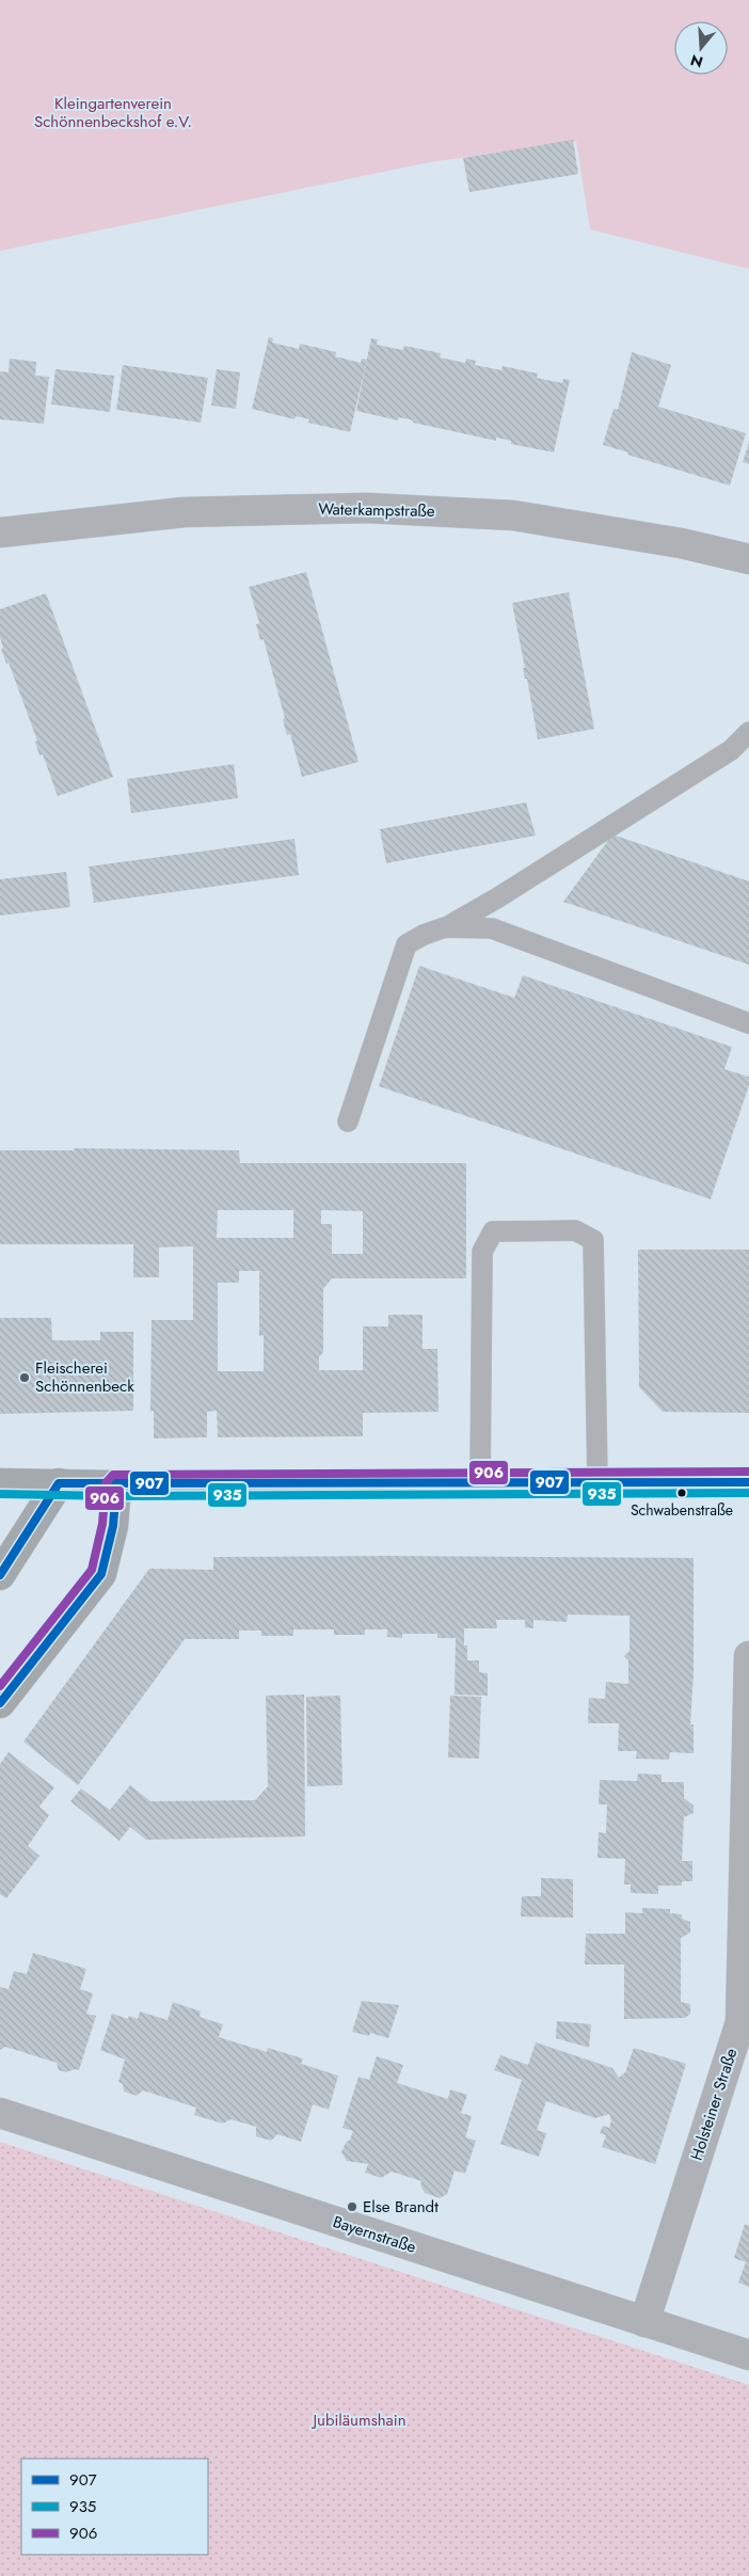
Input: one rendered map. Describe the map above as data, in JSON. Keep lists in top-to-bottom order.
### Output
{
  "streets": {
    "street": ["Waterkampstraße", "Holsteiner Straße", "Bayernstraße"]
  },
  "crossings": [
    ["Holsteiner Straße", "Bayernstraße"]
  ],
  "parks": ["Kleingartenverein Schönnenbeckshof e.V.", "Jubiläumshain"],
  "places": ["Fleischerei Schönnenbeck", "Schwabenstraße", "Else Brandt"],
  "lines": ["transit line 906", "transit line 907", "transit line 935"],
  "legend": ["907", "935", "906"],
  "north": "bottom"
}
